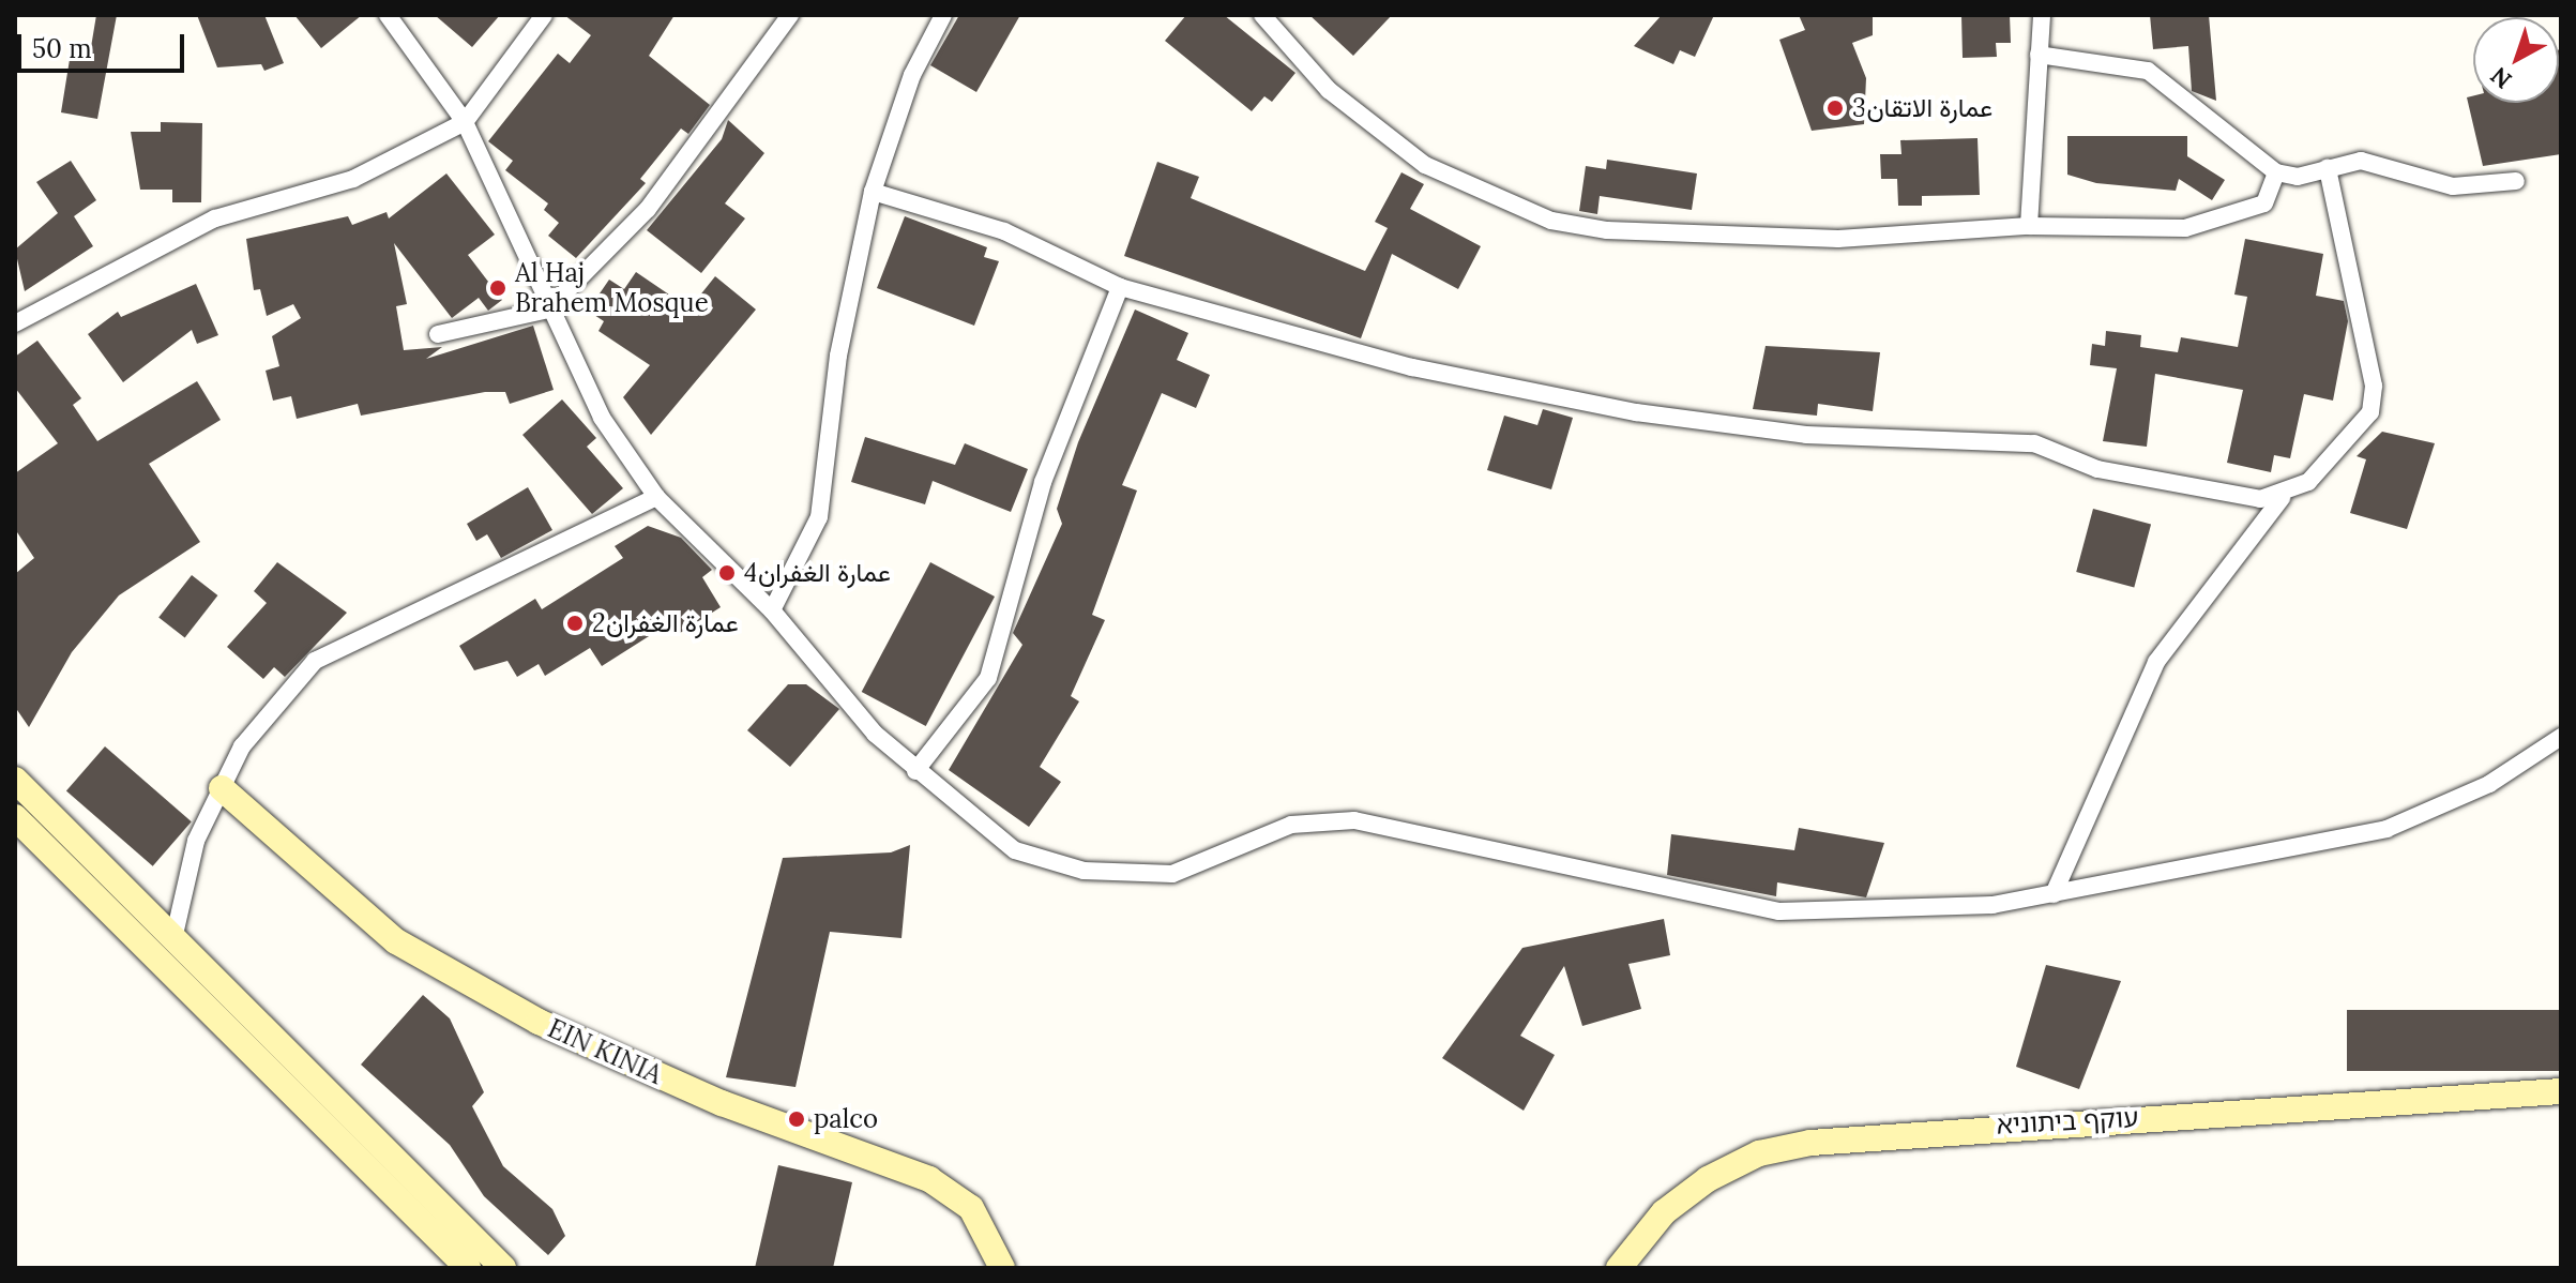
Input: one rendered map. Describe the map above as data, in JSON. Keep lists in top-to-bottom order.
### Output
{
  "streets": {
    "street": ["EIN KINIA", "עוקף ביתוניא"]
  },
  "places": [
    "عمارة الاتقان3",
    "Al Haj Brahem Mosque",
    "عمارة الغفران4",
    "عمارة الغفران2",
    "palco"
  ],
  "scale_bar": "50 m",
  "north": "bottom left"
}
